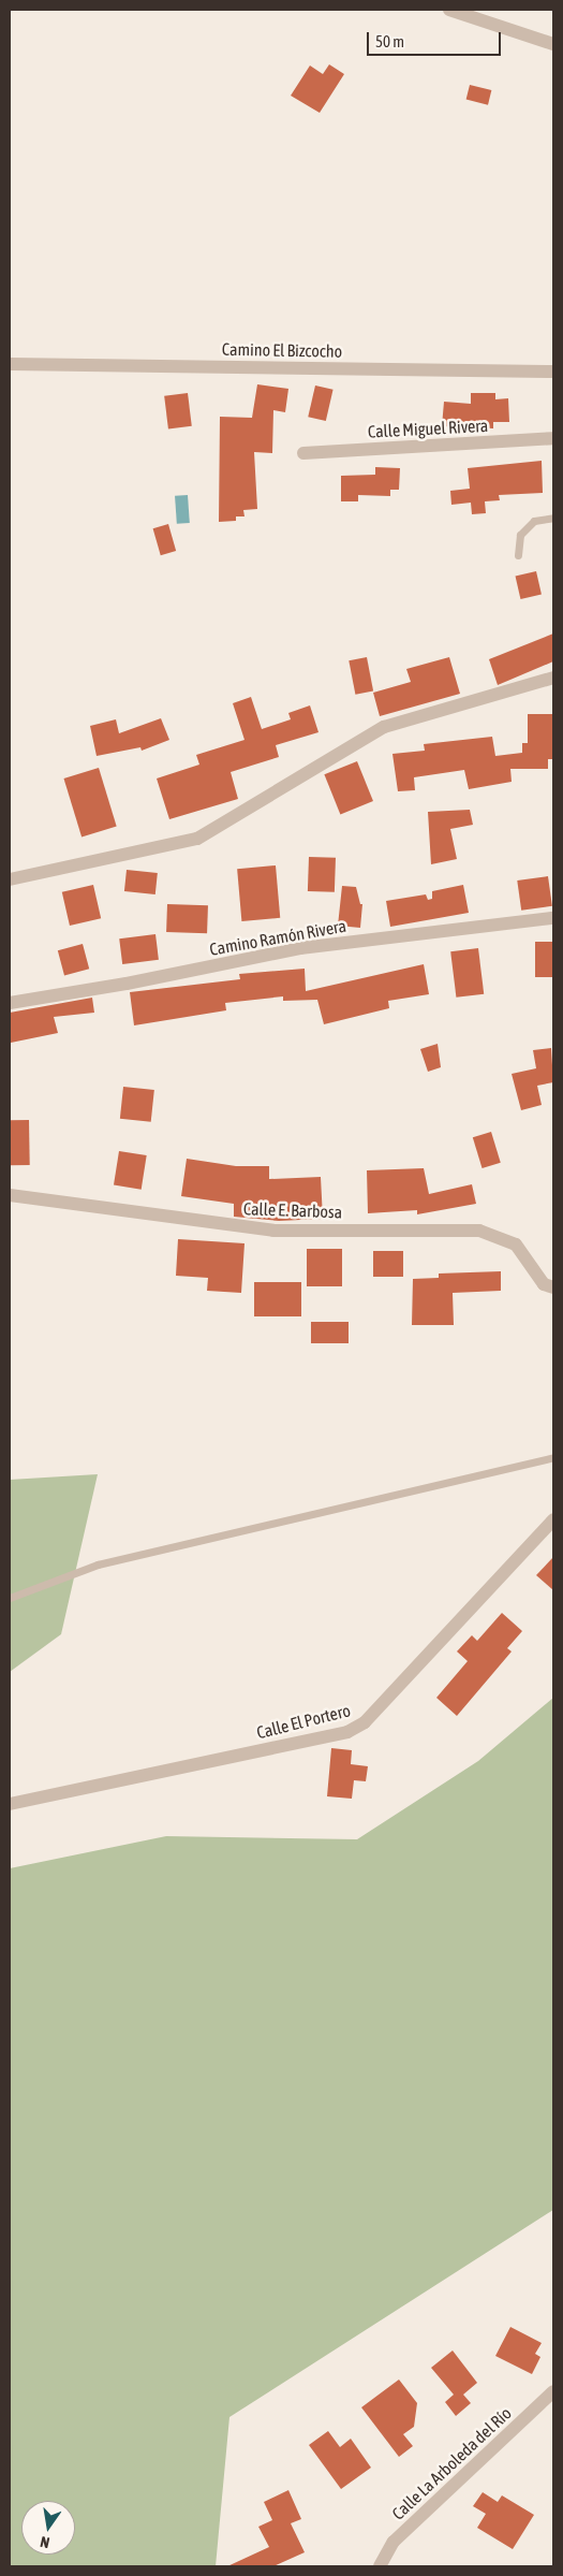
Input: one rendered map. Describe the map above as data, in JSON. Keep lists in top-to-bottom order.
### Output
{
  "streets": {
    "street": [
      "Camino El Bizcocho",
      "Calle Miguel Rivera",
      "Camino Ramón Rivera",
      "Calle E. Barbosa",
      "Calle El Portero",
      "Calle La Arboleda del Río"
    ]
  },
  "scale_bar": "50 m",
  "north": "bottom"
}
